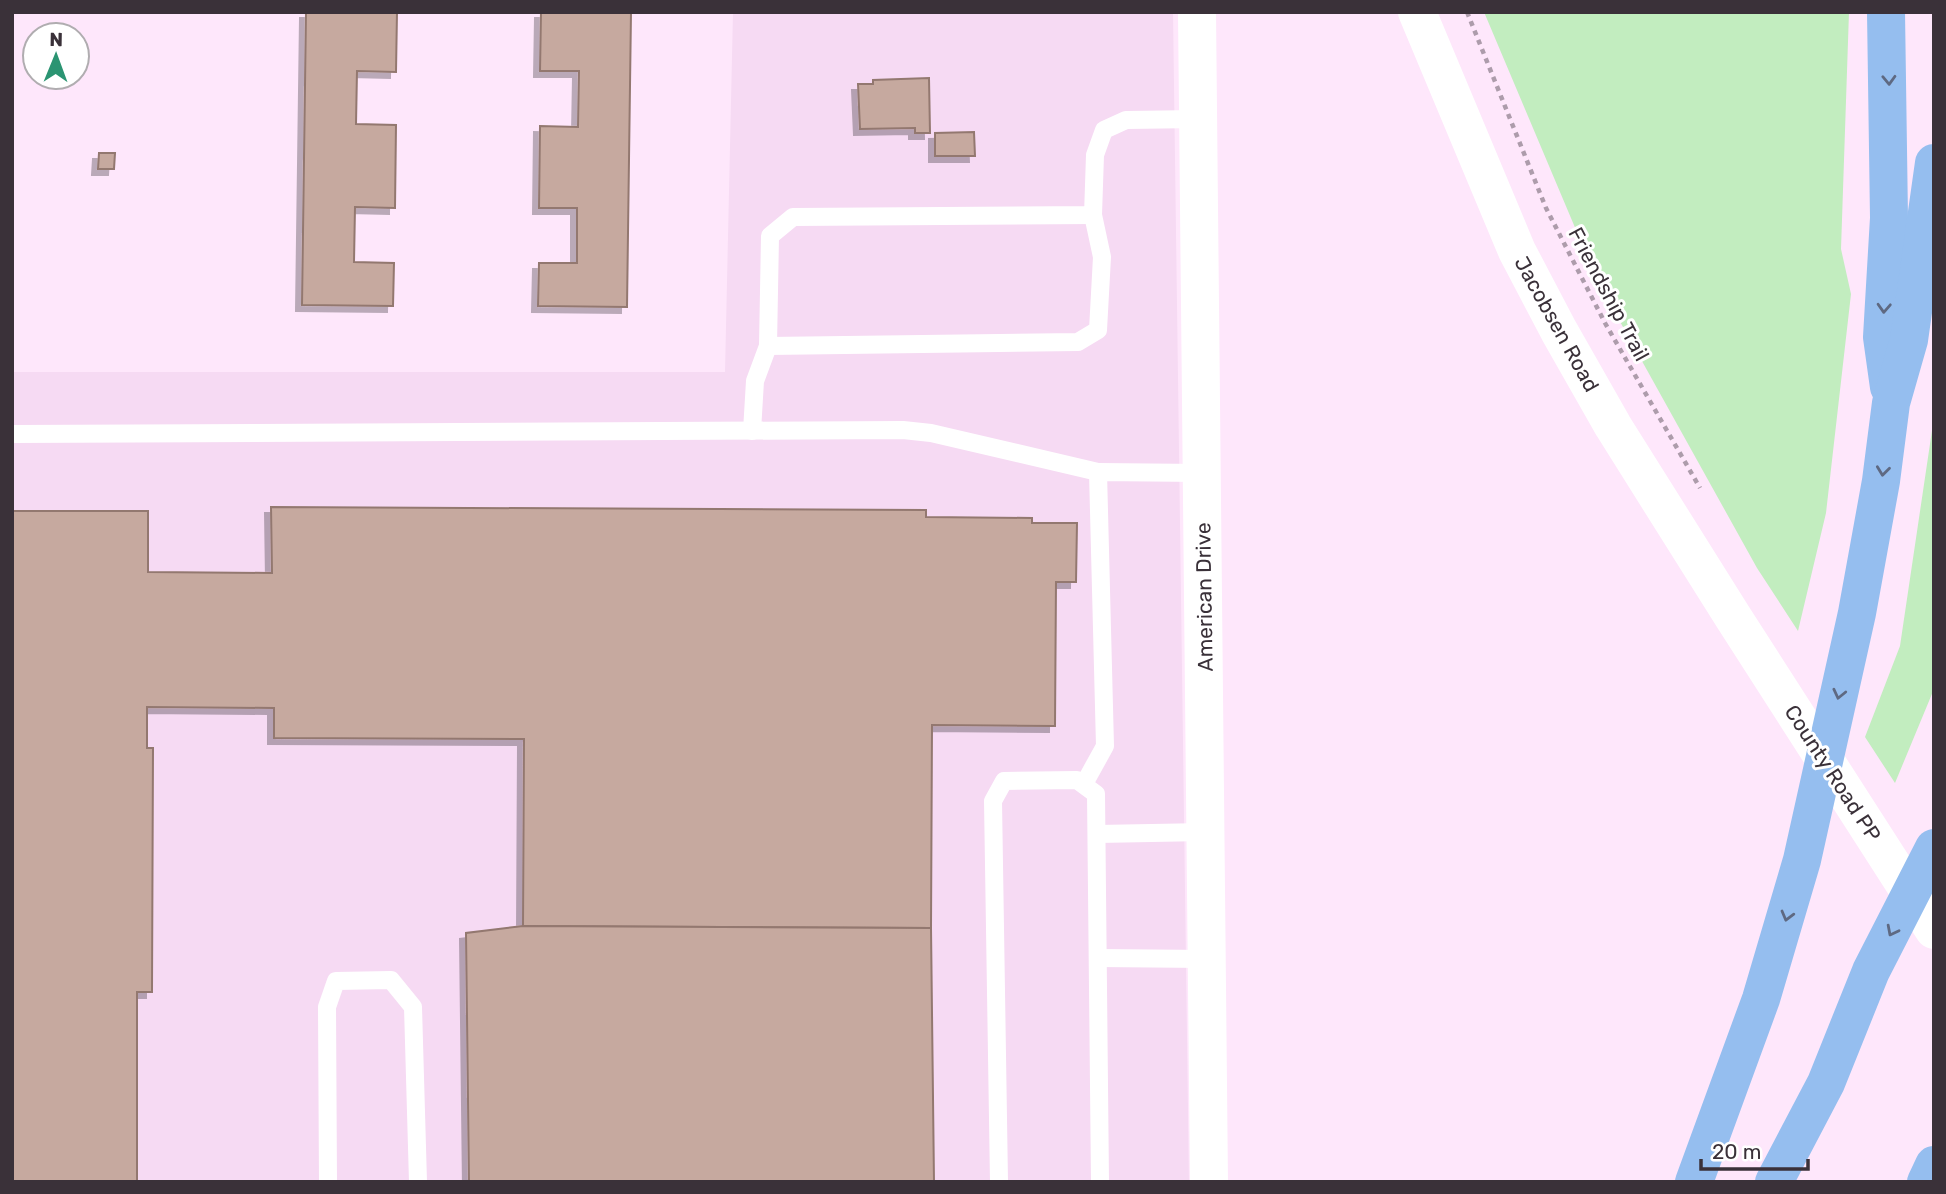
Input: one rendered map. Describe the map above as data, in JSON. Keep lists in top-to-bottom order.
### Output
{
  "streets": {
    "street": ["Jacobsen Road", "American Drive", "County Road PP"],
    "path": ["Friendship Trail"]
  },
  "crossings": [
    ["Jacobsen Road", "County Road PP"]
  ],
  "scale_bar": "20 m",
  "north": "top"
}
